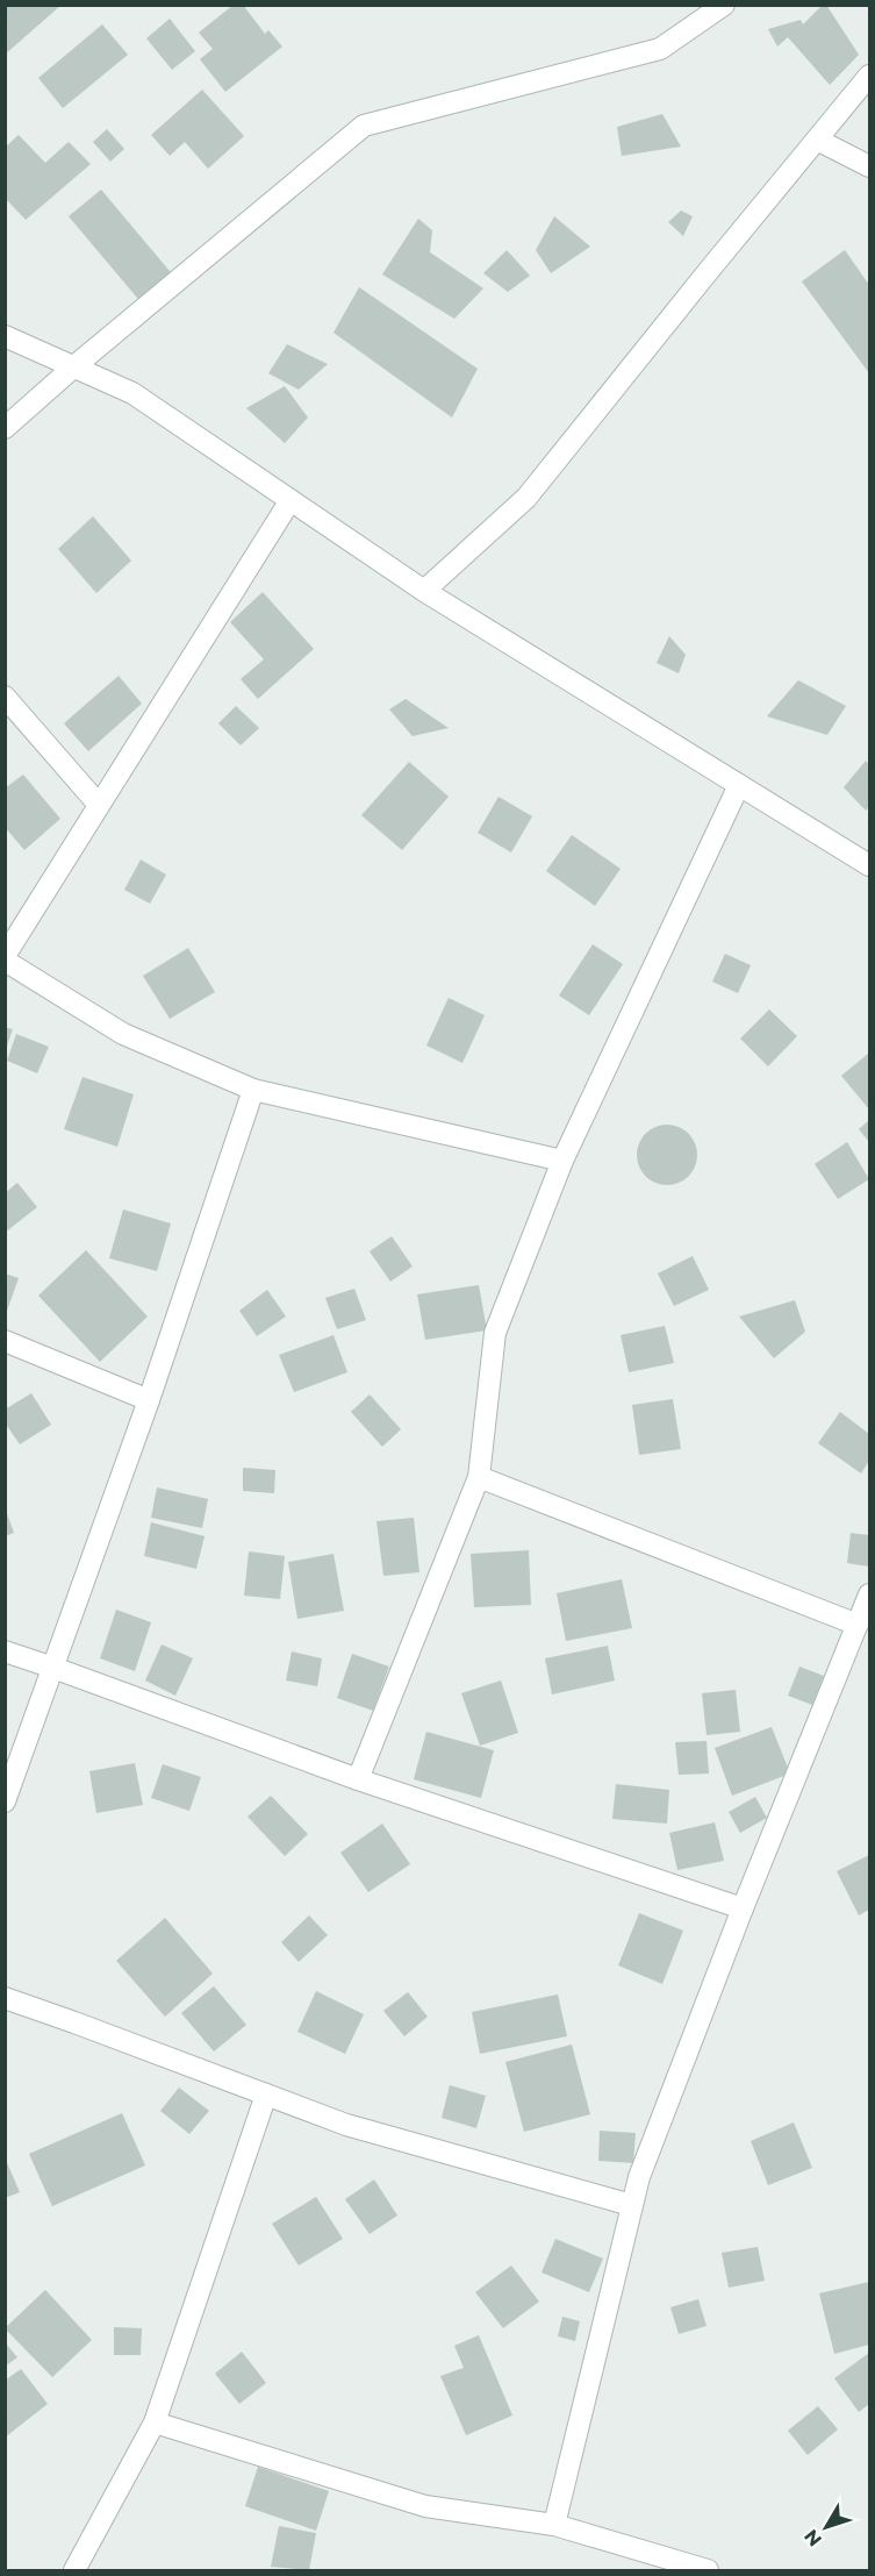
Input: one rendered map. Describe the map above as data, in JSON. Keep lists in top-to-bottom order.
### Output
{
  "north": "bottom left"
}
